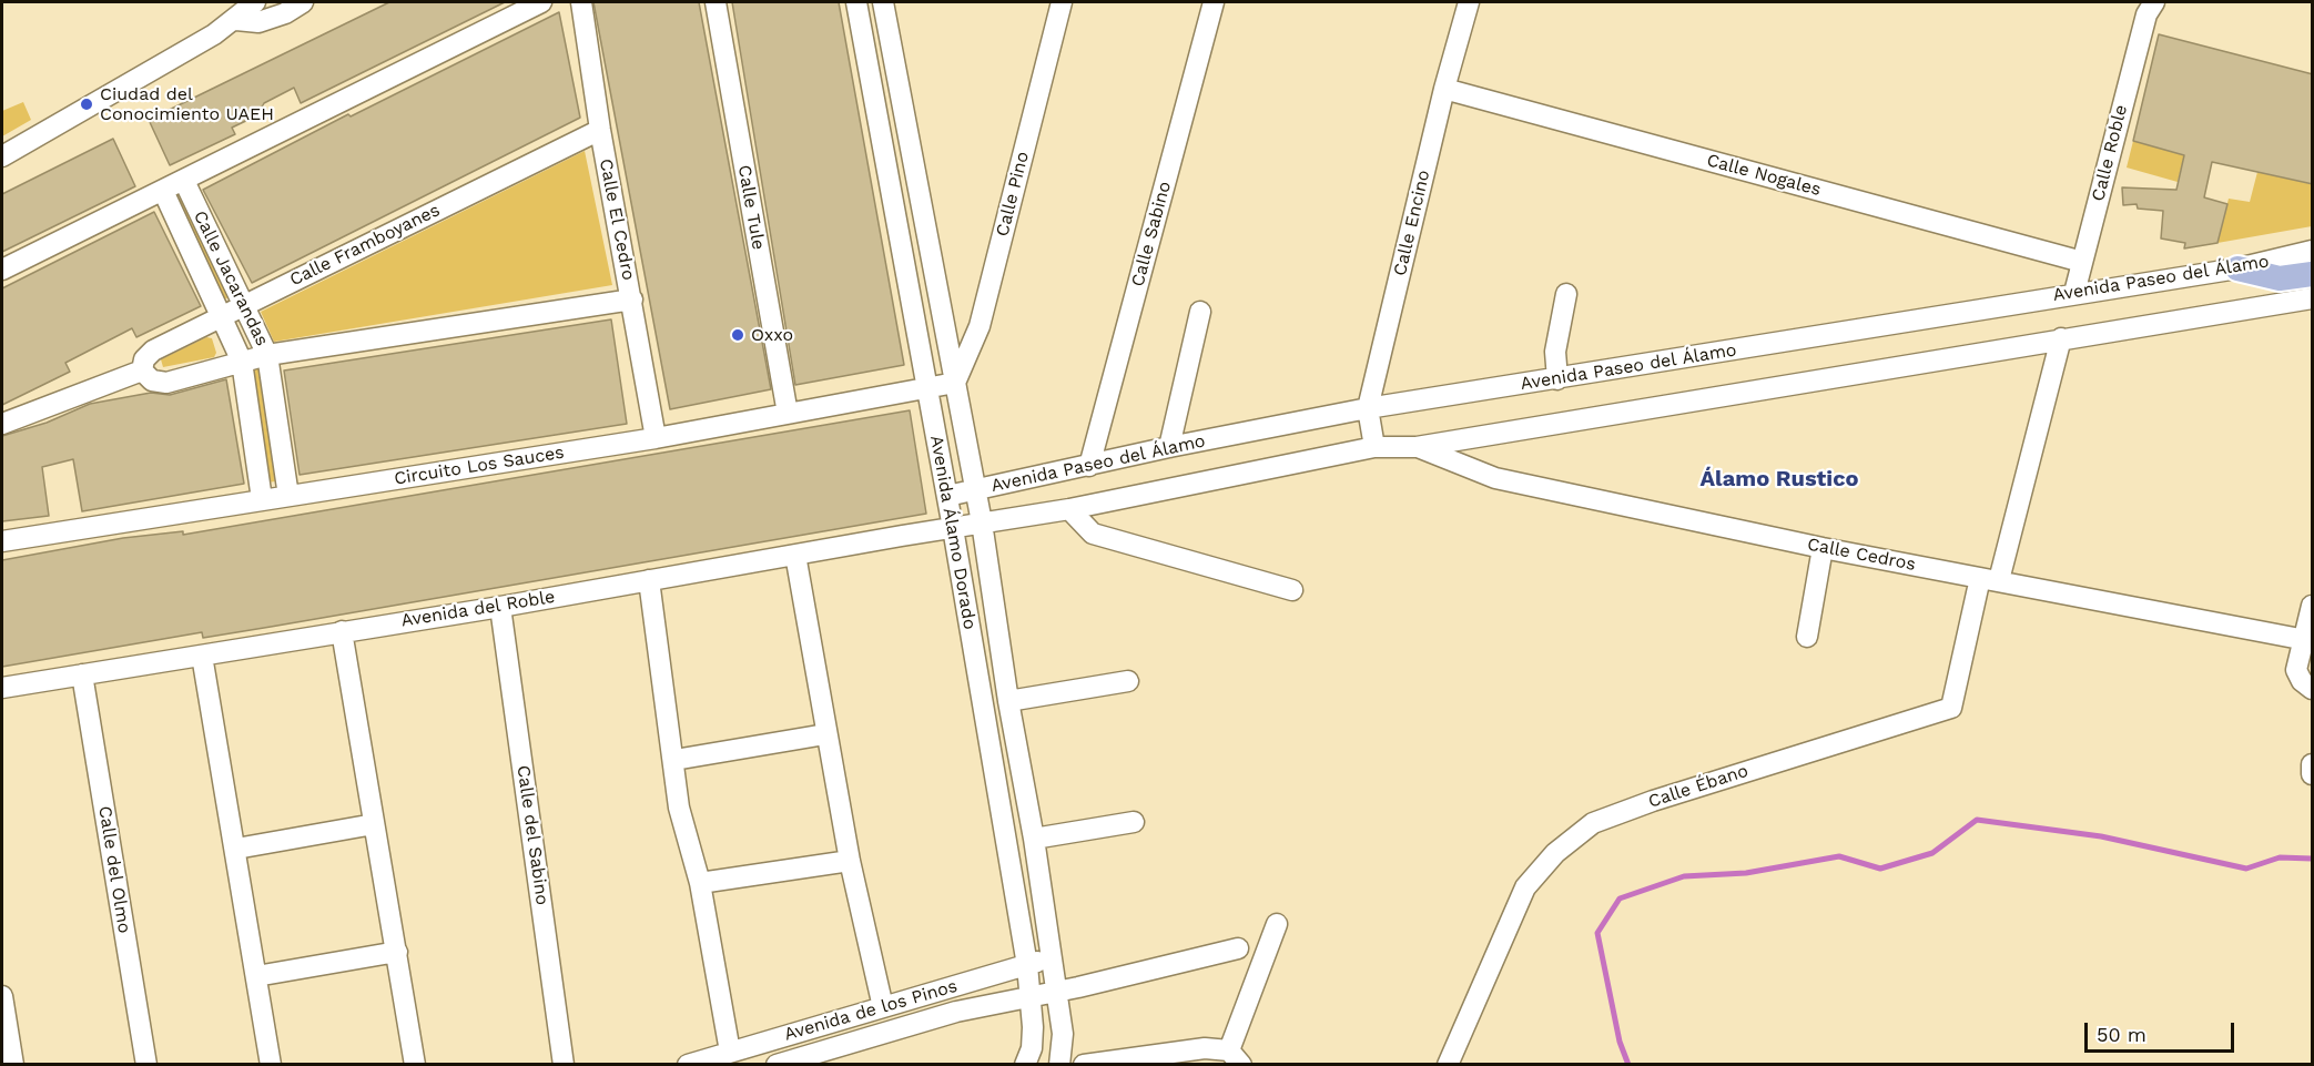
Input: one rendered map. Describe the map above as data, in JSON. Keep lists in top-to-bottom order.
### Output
{
  "streets": {
    "street": [
      "Calle Roble",
      "Calle Nogales",
      "Calle Pino",
      "Calle Tule",
      "Calle El Cedro",
      "Calle Encino",
      "Calle Sabino",
      "Calle Framboyanes",
      "Calle Jacarandas",
      "Avenida Paseo del Álamo",
      "Circuito Los Sauces",
      "Avenida Álamo Dorado",
      "Calle Cedros",
      "Avenida del Roble",
      "Calle Ébano",
      "Calle del Sabino",
      "Calle del Olmo",
      "Avenida de los Pinos"
    ]
  },
  "crossings": [
    ["Calle Roble", "Calle Nogales"],
    ["Calle Roble", "Avenida Paseo del Álamo"],
    ["Calle Nogales", "Calle Encino"],
    ["Calle Pino", "Circuito Los Sauces"],
    ["Calle Pino", "Avenida Álamo Dorado"],
    ["Calle Tule", "Circuito Los Sauces"],
    ["Calle El Cedro", "Calle Framboyanes"],
    ["Calle El Cedro", "Circuito Los Sauces"],
    ["Calle Encino", "Avenida Paseo del Álamo"],
    ["Calle Sabino", "Avenida Paseo del Álamo"],
    ["Calle Framboyanes", "Calle Jacarandas"],
    ["Calle Jacarandas", "Circuito Los Sauces"],
    ["Avenida Paseo del Álamo", "Avenida Álamo Dorado"],
    ["Avenida Paseo del Álamo", "Calle Cedros"],
    ["Avenida Paseo del Álamo", "Avenida del Roble"],
    ["Circuito Los Sauces", "Avenida Álamo Dorado"],
    ["Avenida Álamo Dorado", "Avenida del Roble"],
    ["Avenida Álamo Dorado", "Avenida de los Pinos"],
    ["Calle Cedros", "Calle Ébano"],
    ["Avenida del Roble", "Calle del Sabino"],
    ["Avenida del Roble", "Calle del Olmo"]
  ],
  "districts": ["Álamo Rustico"],
  "places": ["Ciudad del Conocimiento UAEH", "Oxxo"],
  "scale_bar": "50 m"
}
